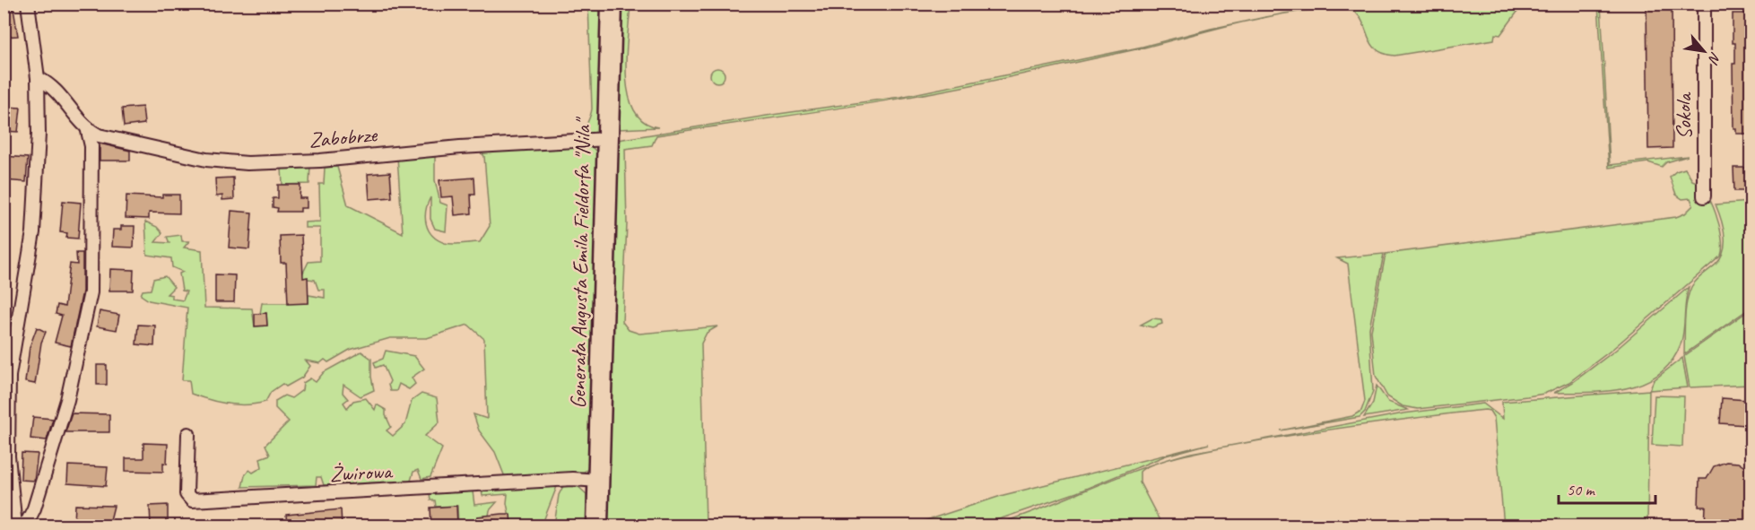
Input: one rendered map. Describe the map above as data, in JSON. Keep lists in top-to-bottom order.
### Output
{
  "streets": {
    "main road": ["Generała Augusta Emila Fieldorfa \"Nila\""],
    "street": ["Sokola", "Zabobrze", "Żwirowa"]
  },
  "crossings": [
    ["Zabobrze", "Generała Augusta Emila Fieldorfa \"Nila\""],
    ["Generała Augusta Emila Fieldorfa \"Nila\"", "Żwirowa"]
  ],
  "scale_bar": "50 m",
  "north": "bottom right"
}
